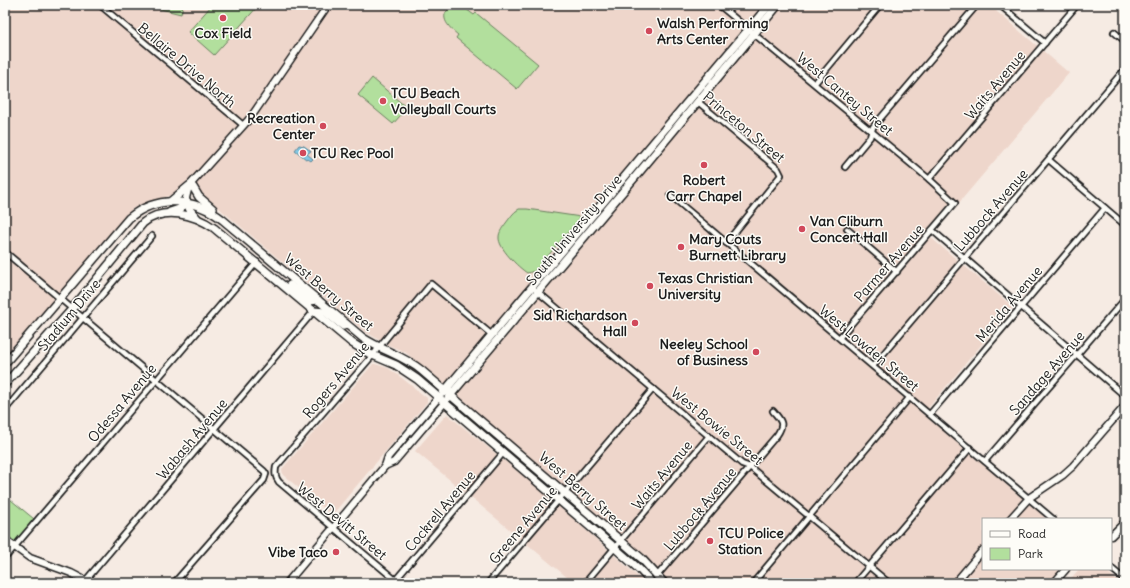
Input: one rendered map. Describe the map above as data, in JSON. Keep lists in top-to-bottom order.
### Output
{
  "streets": {
    "main road": ["South University Drive", "West Berry Street"],
    "street": [
      "Bellaire Drive North",
      "Waits Avenue",
      "West Cantey Street",
      "Princeton Street",
      "Lubbock Avenue",
      "Parmer Avenue",
      "Merida Avenue",
      "Stadium Drive",
      "West Lowden Street",
      "Sandage Avenue",
      "Rogers Avenue",
      "Odessa Avenue",
      "West Bowie Street",
      "Wabash Avenue",
      "Cockrell Avenue",
      "West Devitt Street",
      "Greene Avenue"
    ]
  },
  "crossings": [
    ["Waits Avenue", "West Cantey Street"],
    ["Waits Avenue", "West Berry Street"],
    ["Waits Avenue", "West Bowie Street"],
    ["West Cantey Street", "South University Drive"],
    ["West Cantey Street", "Parmer Avenue"],
    ["Princeton Street", "South University Drive"],
    ["Princeton Street", "West Lowden Street"],
    ["Lubbock Avenue", "West Berry Street"],
    ["Lubbock Avenue", "West Lowden Street"],
    ["Lubbock Avenue", "West Bowie Street"],
    ["South University Drive", "West Berry Street"],
    ["South University Drive", "Rogers Avenue"],
    ["South University Drive", "West Bowie Street"],
    ["South University Drive", "West Devitt Street"],
    ["Parmer Avenue", "West Lowden Street"],
    ["West Berry Street", "Rogers Avenue"],
    ["West Berry Street", "Odessa Avenue"],
    ["West Berry Street", "Wabash Avenue"],
    ["West Berry Street", "Cockrell Avenue"],
    ["West Berry Street", "Greene Avenue"],
    ["Merida Avenue", "West Lowden Street"],
    ["West Lowden Street", "Sandage Avenue"],
    ["Rogers Avenue", "West Devitt Street"],
    ["West Bowie Street", "Greene Avenue"],
    ["Cockrell Avenue", "West Devitt Street"]
  ],
  "places": [
    "Cox Field",
    "Walsh Performing Arts Center",
    "TCU Beach Volleyball Courts",
    "Recreation Center",
    "TCU Rec Pool",
    "Robert Carr Chapel",
    "Van Cliburn Concert Hall",
    "Mary Couts Burnett Library",
    "Texas Christian University",
    "Sid Richardson Hall",
    "Neeley School of Business",
    "TCU Police Station",
    "Vibe Taco"
  ],
  "legend": ["Road", "Park"]
}
